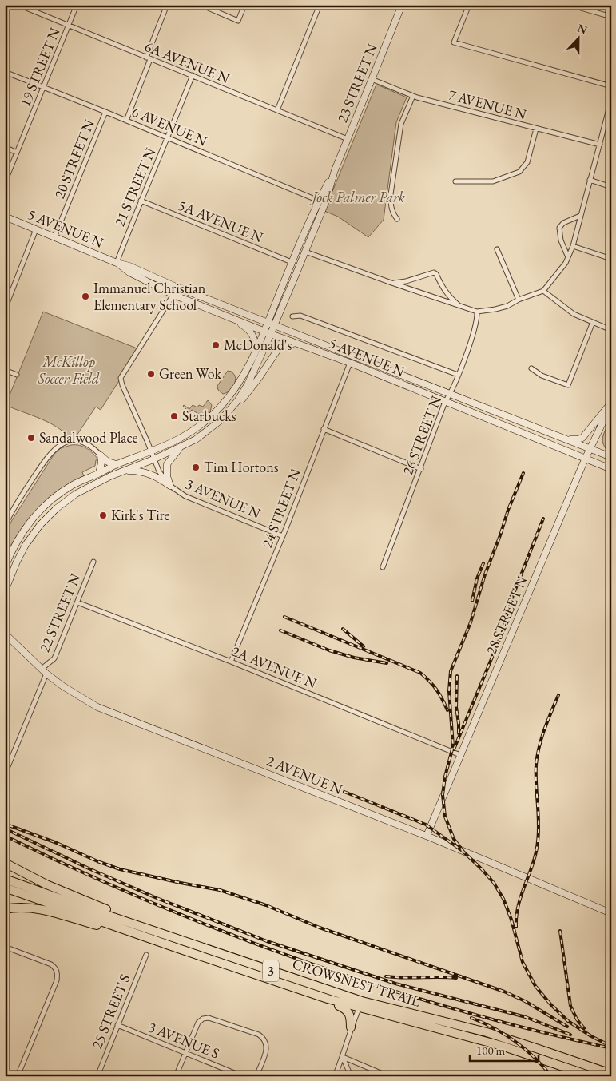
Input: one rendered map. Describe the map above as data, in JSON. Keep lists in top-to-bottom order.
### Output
{
  "streets": {
    "highway": ["3", "CROWSNEST TRAIL"],
    "main road": [
      "23 STREET N",
      "5 AVENUE N",
      "28 STREET N",
      "2 AVENUE N"
    ],
    "street": [
      "6A AVENUE N",
      "19 STREET N",
      "7 AVENUE N",
      "6 AVENUE N",
      "20 STREET N",
      "21 STREET N",
      "5A AVENUE N",
      "26 STREET N",
      "3 AVENUE N",
      "24 STREET N",
      "22 STREET N",
      "2A AVENUE N",
      "25 STREET S",
      "3 AVENUE S"
    ]
  },
  "crossings": [
    ["6A AVENUE N", "19 STREET N"],
    ["6A AVENUE N", "23 STREET N"],
    ["6A AVENUE N", "21 STREET N"],
    ["19 STREET N", "6 AVENUE N"],
    ["23 STREET N", "7 AVENUE N"],
    ["23 STREET N", "6 AVENUE N"],
    ["23 STREET N", "5A AVENUE N"],
    ["23 STREET N", "5 AVENUE N"],
    ["23 STREET N", "3 AVENUE N"],
    ["6 AVENUE N", "20 STREET N"],
    ["6 AVENUE N", "21 STREET N"],
    ["20 STREET N", "5 AVENUE N"],
    ["21 STREET N", "5A AVENUE N"],
    ["21 STREET N", "5 AVENUE N"],
    ["5 AVENUE N", "26 STREET N"],
    ["5 AVENUE N", "3 AVENUE N"],
    ["5 AVENUE N", "24 STREET N"],
    ["5 AVENUE N", "28 STREET N"],
    ["3 AVENUE N", "24 STREET N"],
    ["24 STREET N", "2A AVENUE N"],
    ["22 STREET N", "2A AVENUE N"],
    ["22 STREET N", "2 AVENUE N"],
    ["28 STREET N", "2A AVENUE N"],
    ["28 STREET N", "2 AVENUE N"],
    ["25 STREET S", "3 AVENUE S"]
  ],
  "parks": ["Jock Palmer Park", "McKillop Soccer Field"],
  "places": [
    "Immanuel Christian Elementary School",
    "McDonald's",
    "Green Wok",
    "Starbucks",
    "Sandalwood Place",
    "Tim Hortons",
    "Kirk's Tire"
  ],
  "scale_bar": "100 m",
  "north": "top"
}
